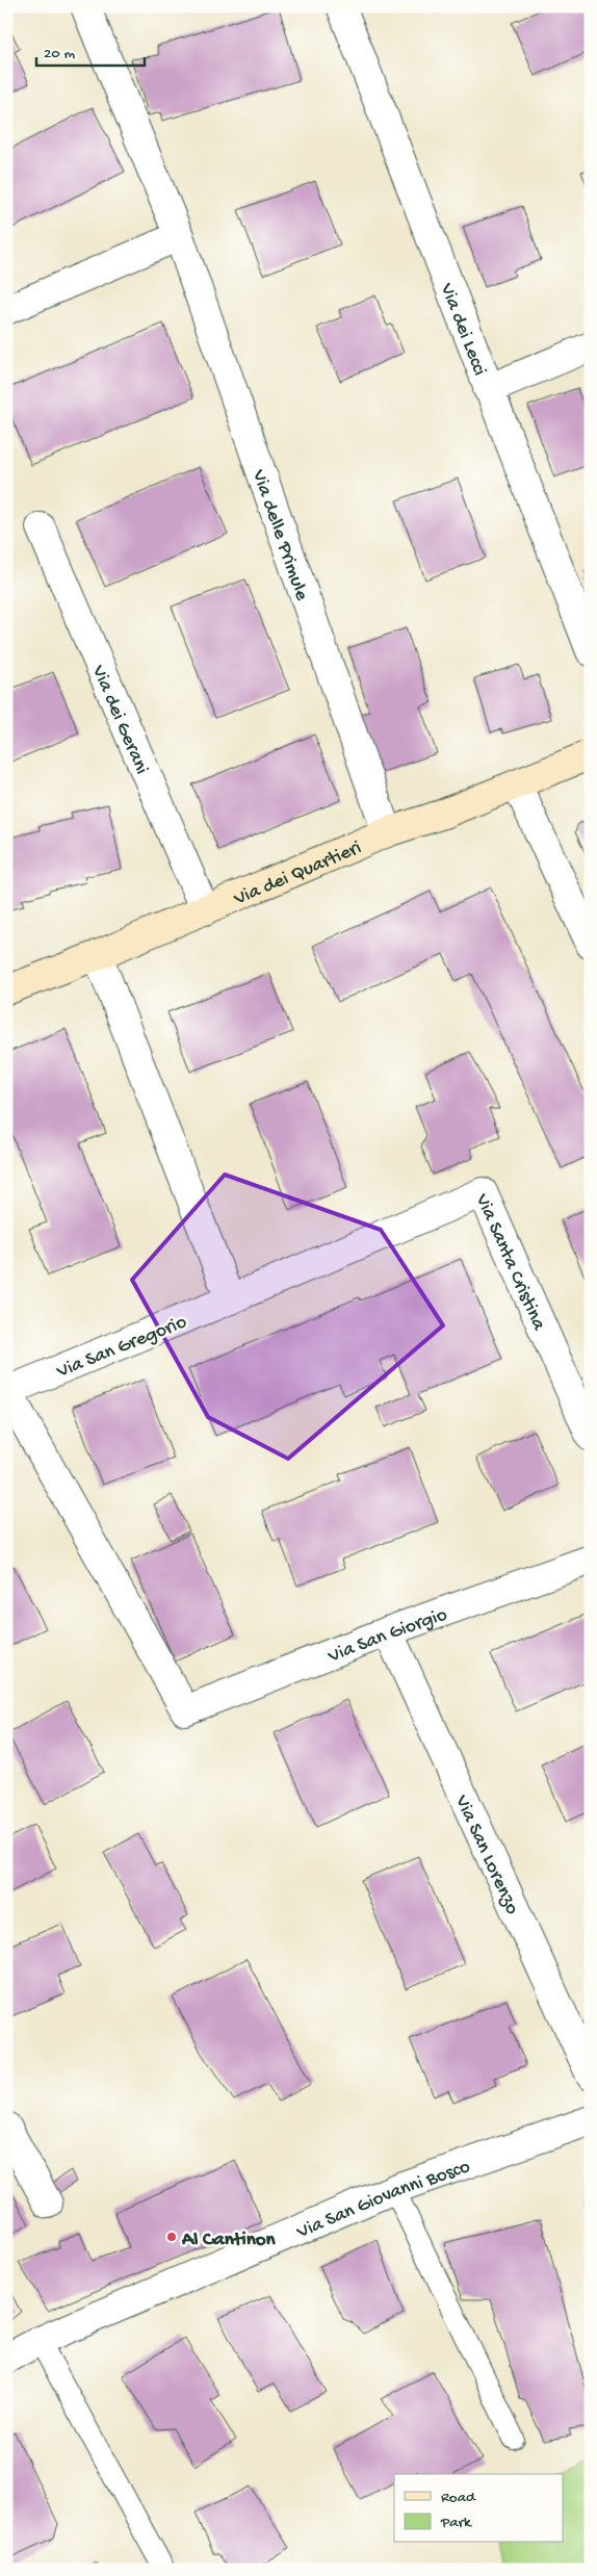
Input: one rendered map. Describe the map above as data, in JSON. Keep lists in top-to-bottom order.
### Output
{
  "streets": {
    "street": [
      "Via dei Lecci",
      "Via delle Primule",
      "Via dei Gerani",
      "Via dei Quartieri",
      "Via Santa Cristina",
      "Via San Gregorio",
      "Via San Giorgio",
      "Via San Lorenzo",
      "Via San Giovanni Bosco"
    ]
  },
  "crossings": [
    ["Via delle Primule", "Via dei Quartieri"],
    ["Via dei Gerani", "Via dei Quartieri"],
    ["Via Santa Cristina", "Via San Gregorio"],
    ["Via San Gregorio", "Via San Giorgio"],
    ["Via San Giorgio", "Via San Lorenzo"]
  ],
  "places": ["Al Cantinon"],
  "legend": ["Road", "Park"],
  "scale_bar": "20 m"
}
